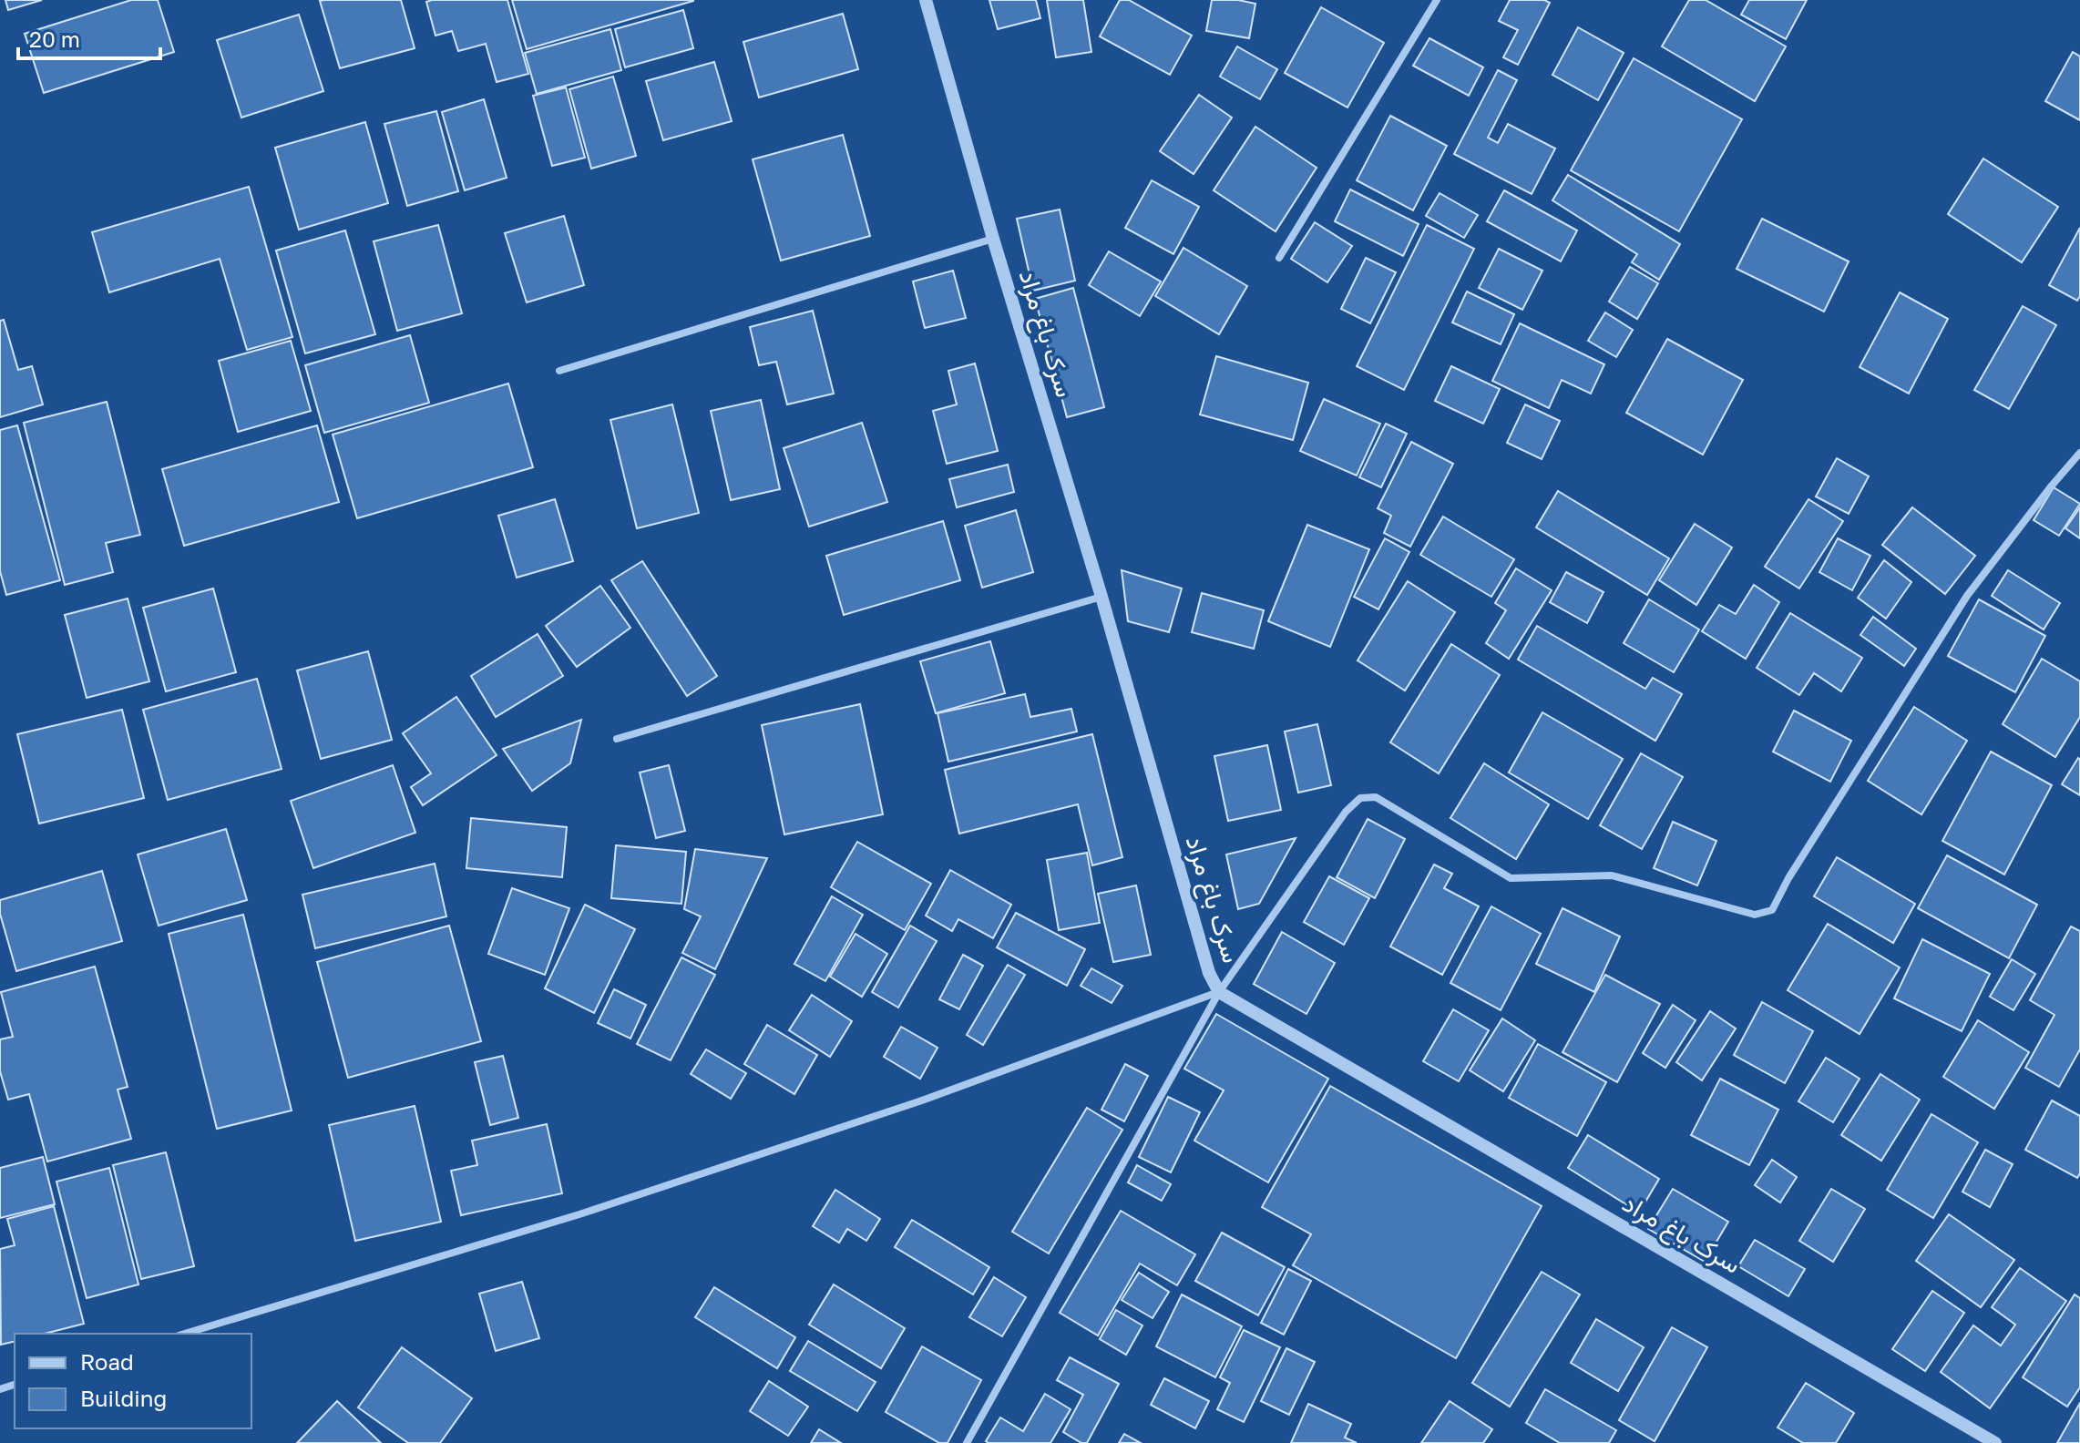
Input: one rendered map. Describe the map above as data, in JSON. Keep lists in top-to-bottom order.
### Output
{
  "streets": {
    "street": ["سرک باغ مراد"]
  },
  "legend": ["Road", "Building"],
  "scale_bar": "20 m"
}
